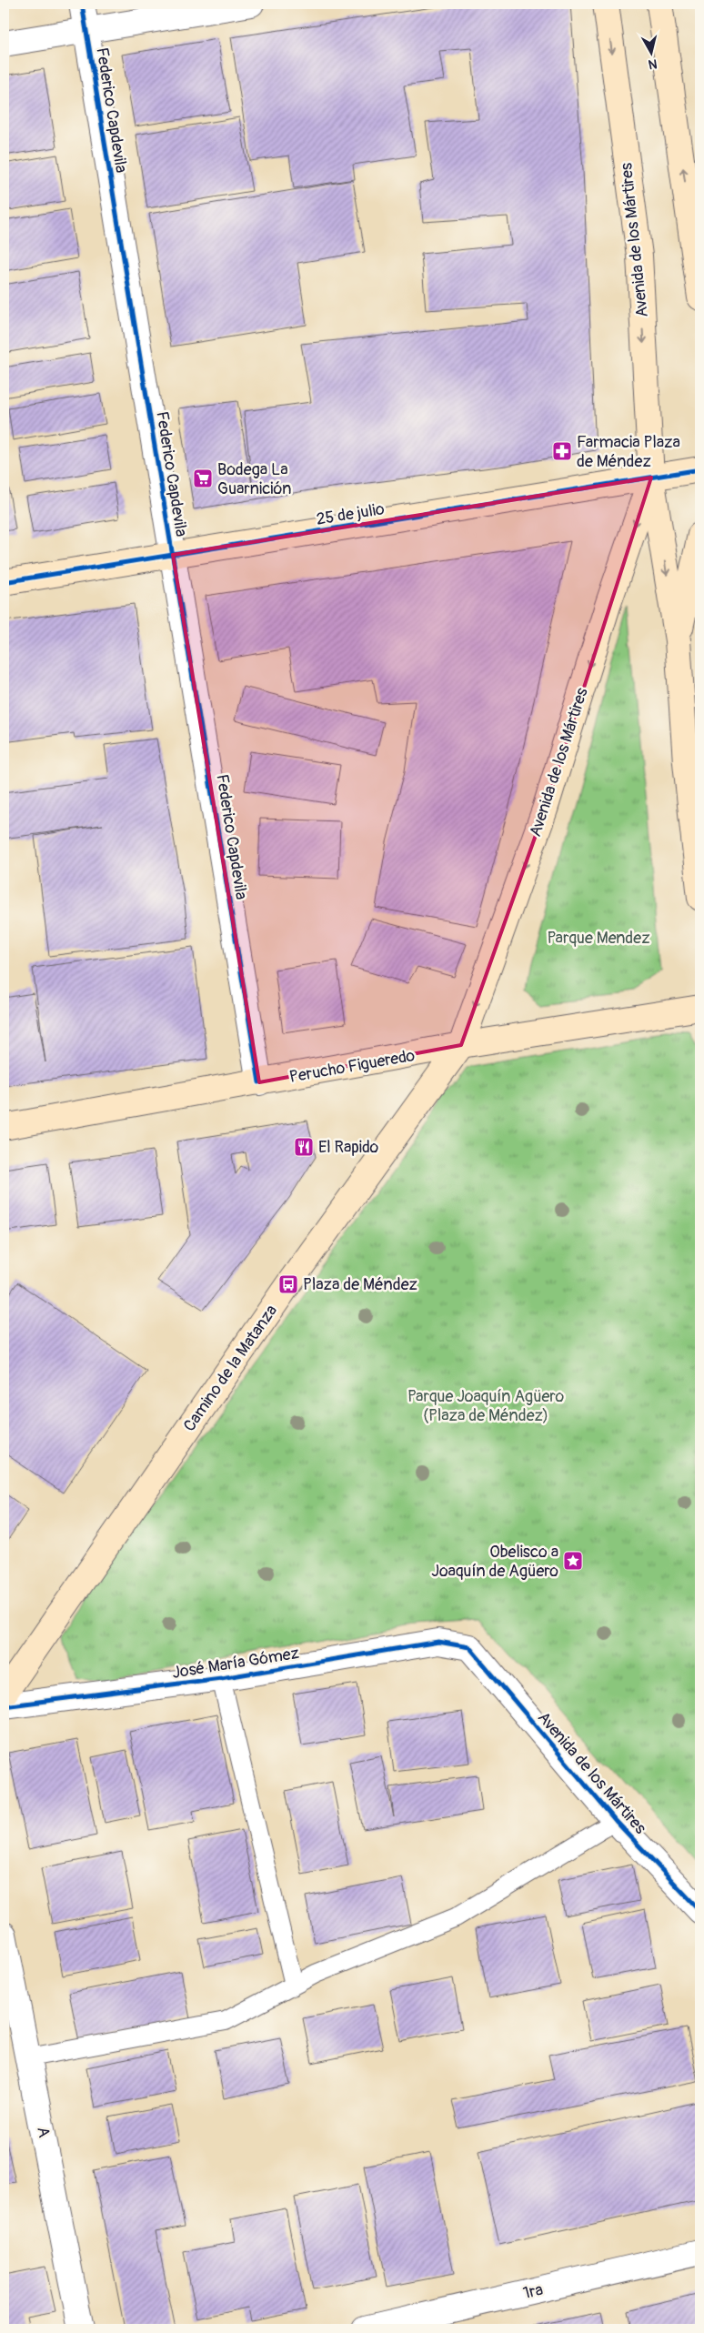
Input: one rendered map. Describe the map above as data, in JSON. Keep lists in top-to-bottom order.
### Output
{
  "streets": {
    "main road": [
      "Avenida de los Mártires",
      "25 de julio",
      "Perucho Figueredo",
      "Camino de la Matanza"
    ],
    "street": [
      "Federico Capdevila",
      "José María Gómez",
      "A",
      "1ra"
    ]
  },
  "crossings": [
    ["Federico Capdevila", "25 de julio"],
    ["Federico Capdevila", "Perucho Figueredo"],
    ["Avenida de los Mártires", "25 de julio"],
    ["Avenida de los Mártires", "Perucho Figueredo"],
    ["Avenida de los Mártires", "Camino de la Matanza"],
    ["Avenida de los Mártires", "José María Gómez"],
    ["Perucho Figueredo", "Camino de la Matanza"]
  ],
  "parks": ["Parque Mendez", "Parque Joaquín Agüero (Plaza de Méndez)"],
  "places": {
    "pharmacy": ["Farmacia Plaza de Méndez"],
    "supermarket": ["Bodega La Guarnición"],
    "restaurant": ["El Rapido"],
    "bus stop": ["Plaza de Méndez"],
    "place": ["Obelisco a Joaquín de Agüero"]
  },
  "north": "bottom"
}
